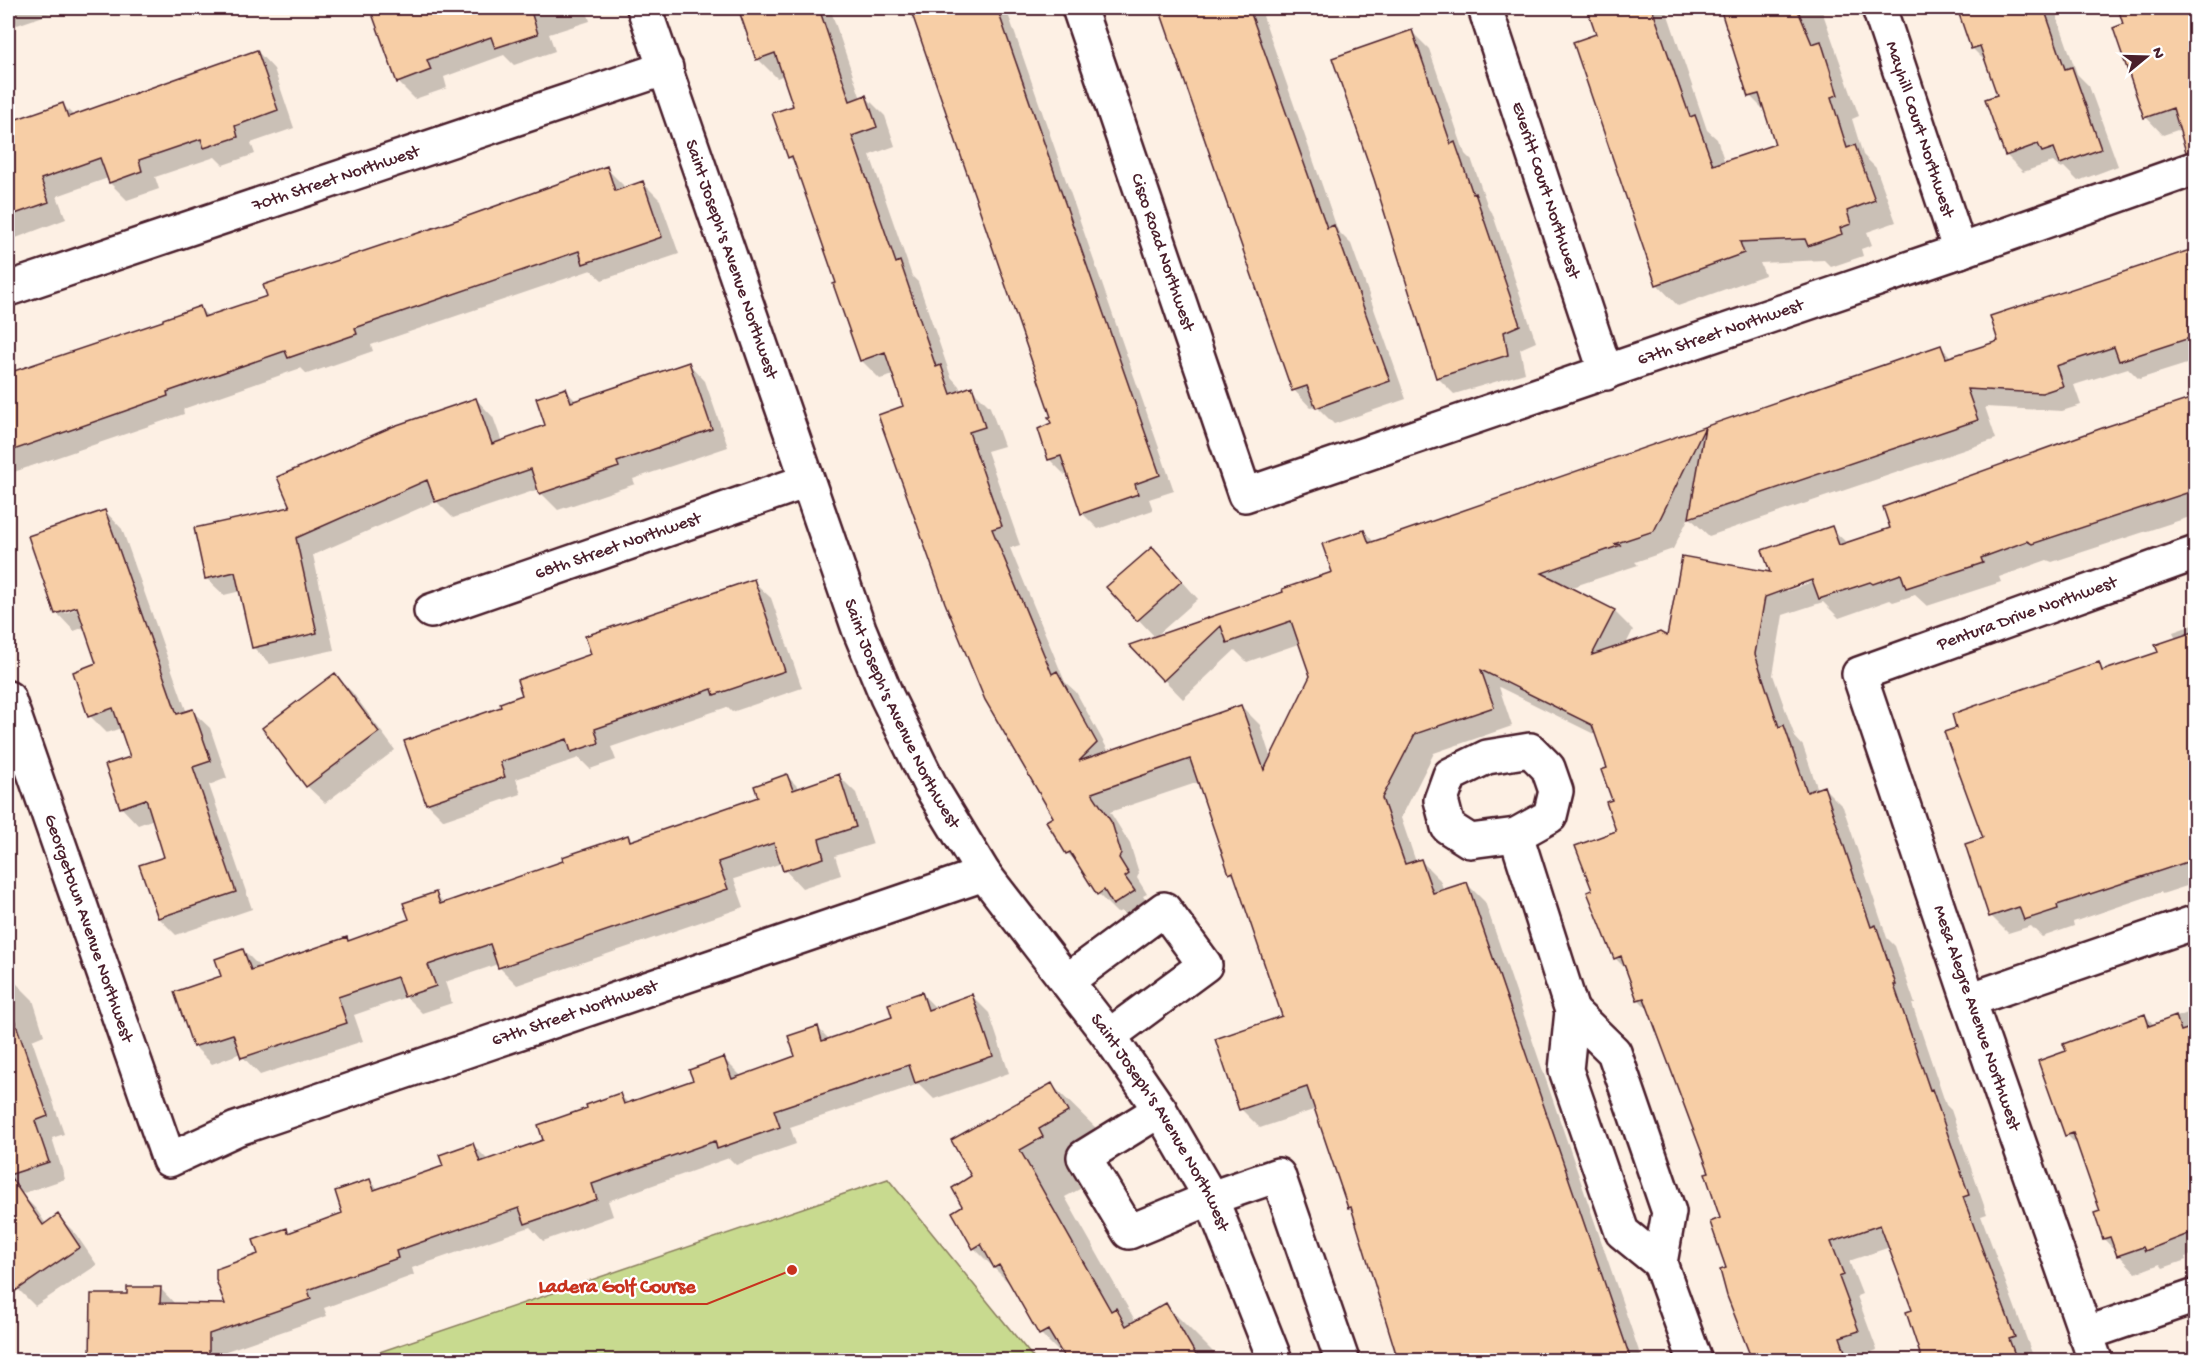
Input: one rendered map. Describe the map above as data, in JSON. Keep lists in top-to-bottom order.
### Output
{
  "streets": {
    "street": [
      "Mayhill Court Northwest",
      "70th Street Northwest",
      "Everitt Court Northwest",
      "Cisco Road Northwest",
      "Saint Joseph's Avenue Northwest",
      "67th Street Northwest",
      "68th Street Northwest",
      "Pentura Drive Northwest",
      "Georgetown Avenue Northwest",
      "Mesa Alegre Avenue Northwest"
    ]
  },
  "crossings": [
    ["Mayhill Court Northwest", "67th Street Northwest"],
    ["70th Street Northwest", "Saint Joseph's Avenue Northwest"],
    ["Everitt Court Northwest", "67th Street Northwest"],
    ["Cisco Road Northwest", "67th Street Northwest"],
    ["Saint Joseph's Avenue Northwest", "67th Street Northwest"],
    ["Saint Joseph's Avenue Northwest", "68th Street Northwest"],
    ["67th Street Northwest", "Georgetown Avenue Northwest"],
    ["Pentura Drive Northwest", "Mesa Alegre Avenue Northwest"]
  ],
  "places": ["Ladera Golf Course"],
  "north": "right"
}
